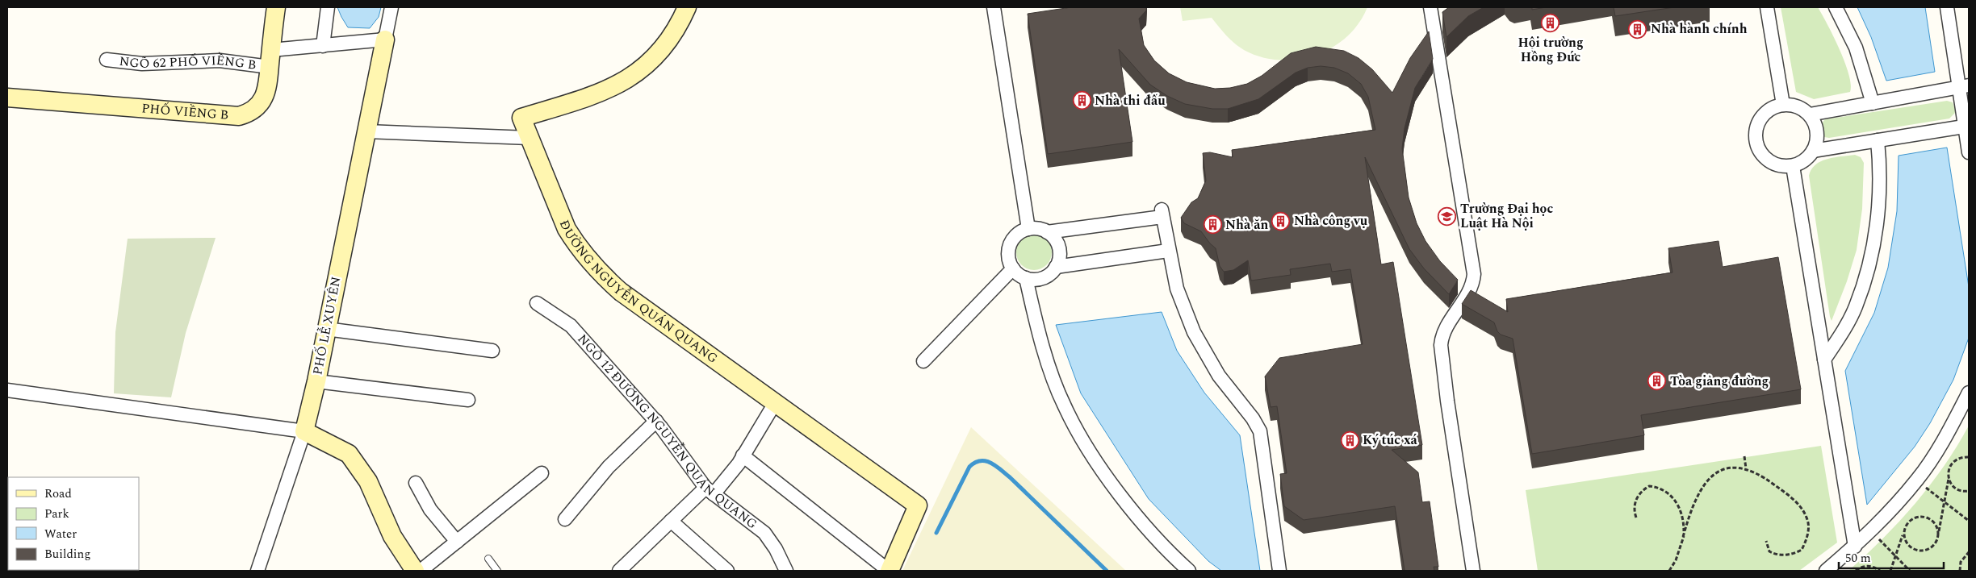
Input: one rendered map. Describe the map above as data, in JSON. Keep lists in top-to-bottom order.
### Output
{
  "streets": {
    "street": [
      "NGÕ 62 PHỐ VIỀNG B",
      "PHỐ VIỀNG B",
      "ĐƯỜNG NGUYỄN QUÁN QUANG",
      "PHỐ LỄ XUYÊN",
      "NGÕ 12 ĐƯỜNG NGUYỄN QUÁN QUANG"
    ]
  },
  "crossings": [
    ["NGÕ 62 PHỐ VIỀNG B", "PHỐ VIỀNG B"],
    ["NGÕ 62 PHỐ VIỀNG B", "PHỐ LỄ XUYÊN"]
  ],
  "places": {
    "building": [
      "Hội trường Hồng Đức",
      "Nhà hành chính",
      "Nhà thi đấu",
      "Nhà công vụ",
      "Nhà ăn",
      "Tòa giảng đường",
      "Ký túc xá"
    ],
    "school or university": ["Trường Đại học Luật Hà Nội"]
  },
  "legend": [
    "Road",
    "Park",
    "Water",
    "Building"
  ],
  "scale_bar": "50 m"
}
